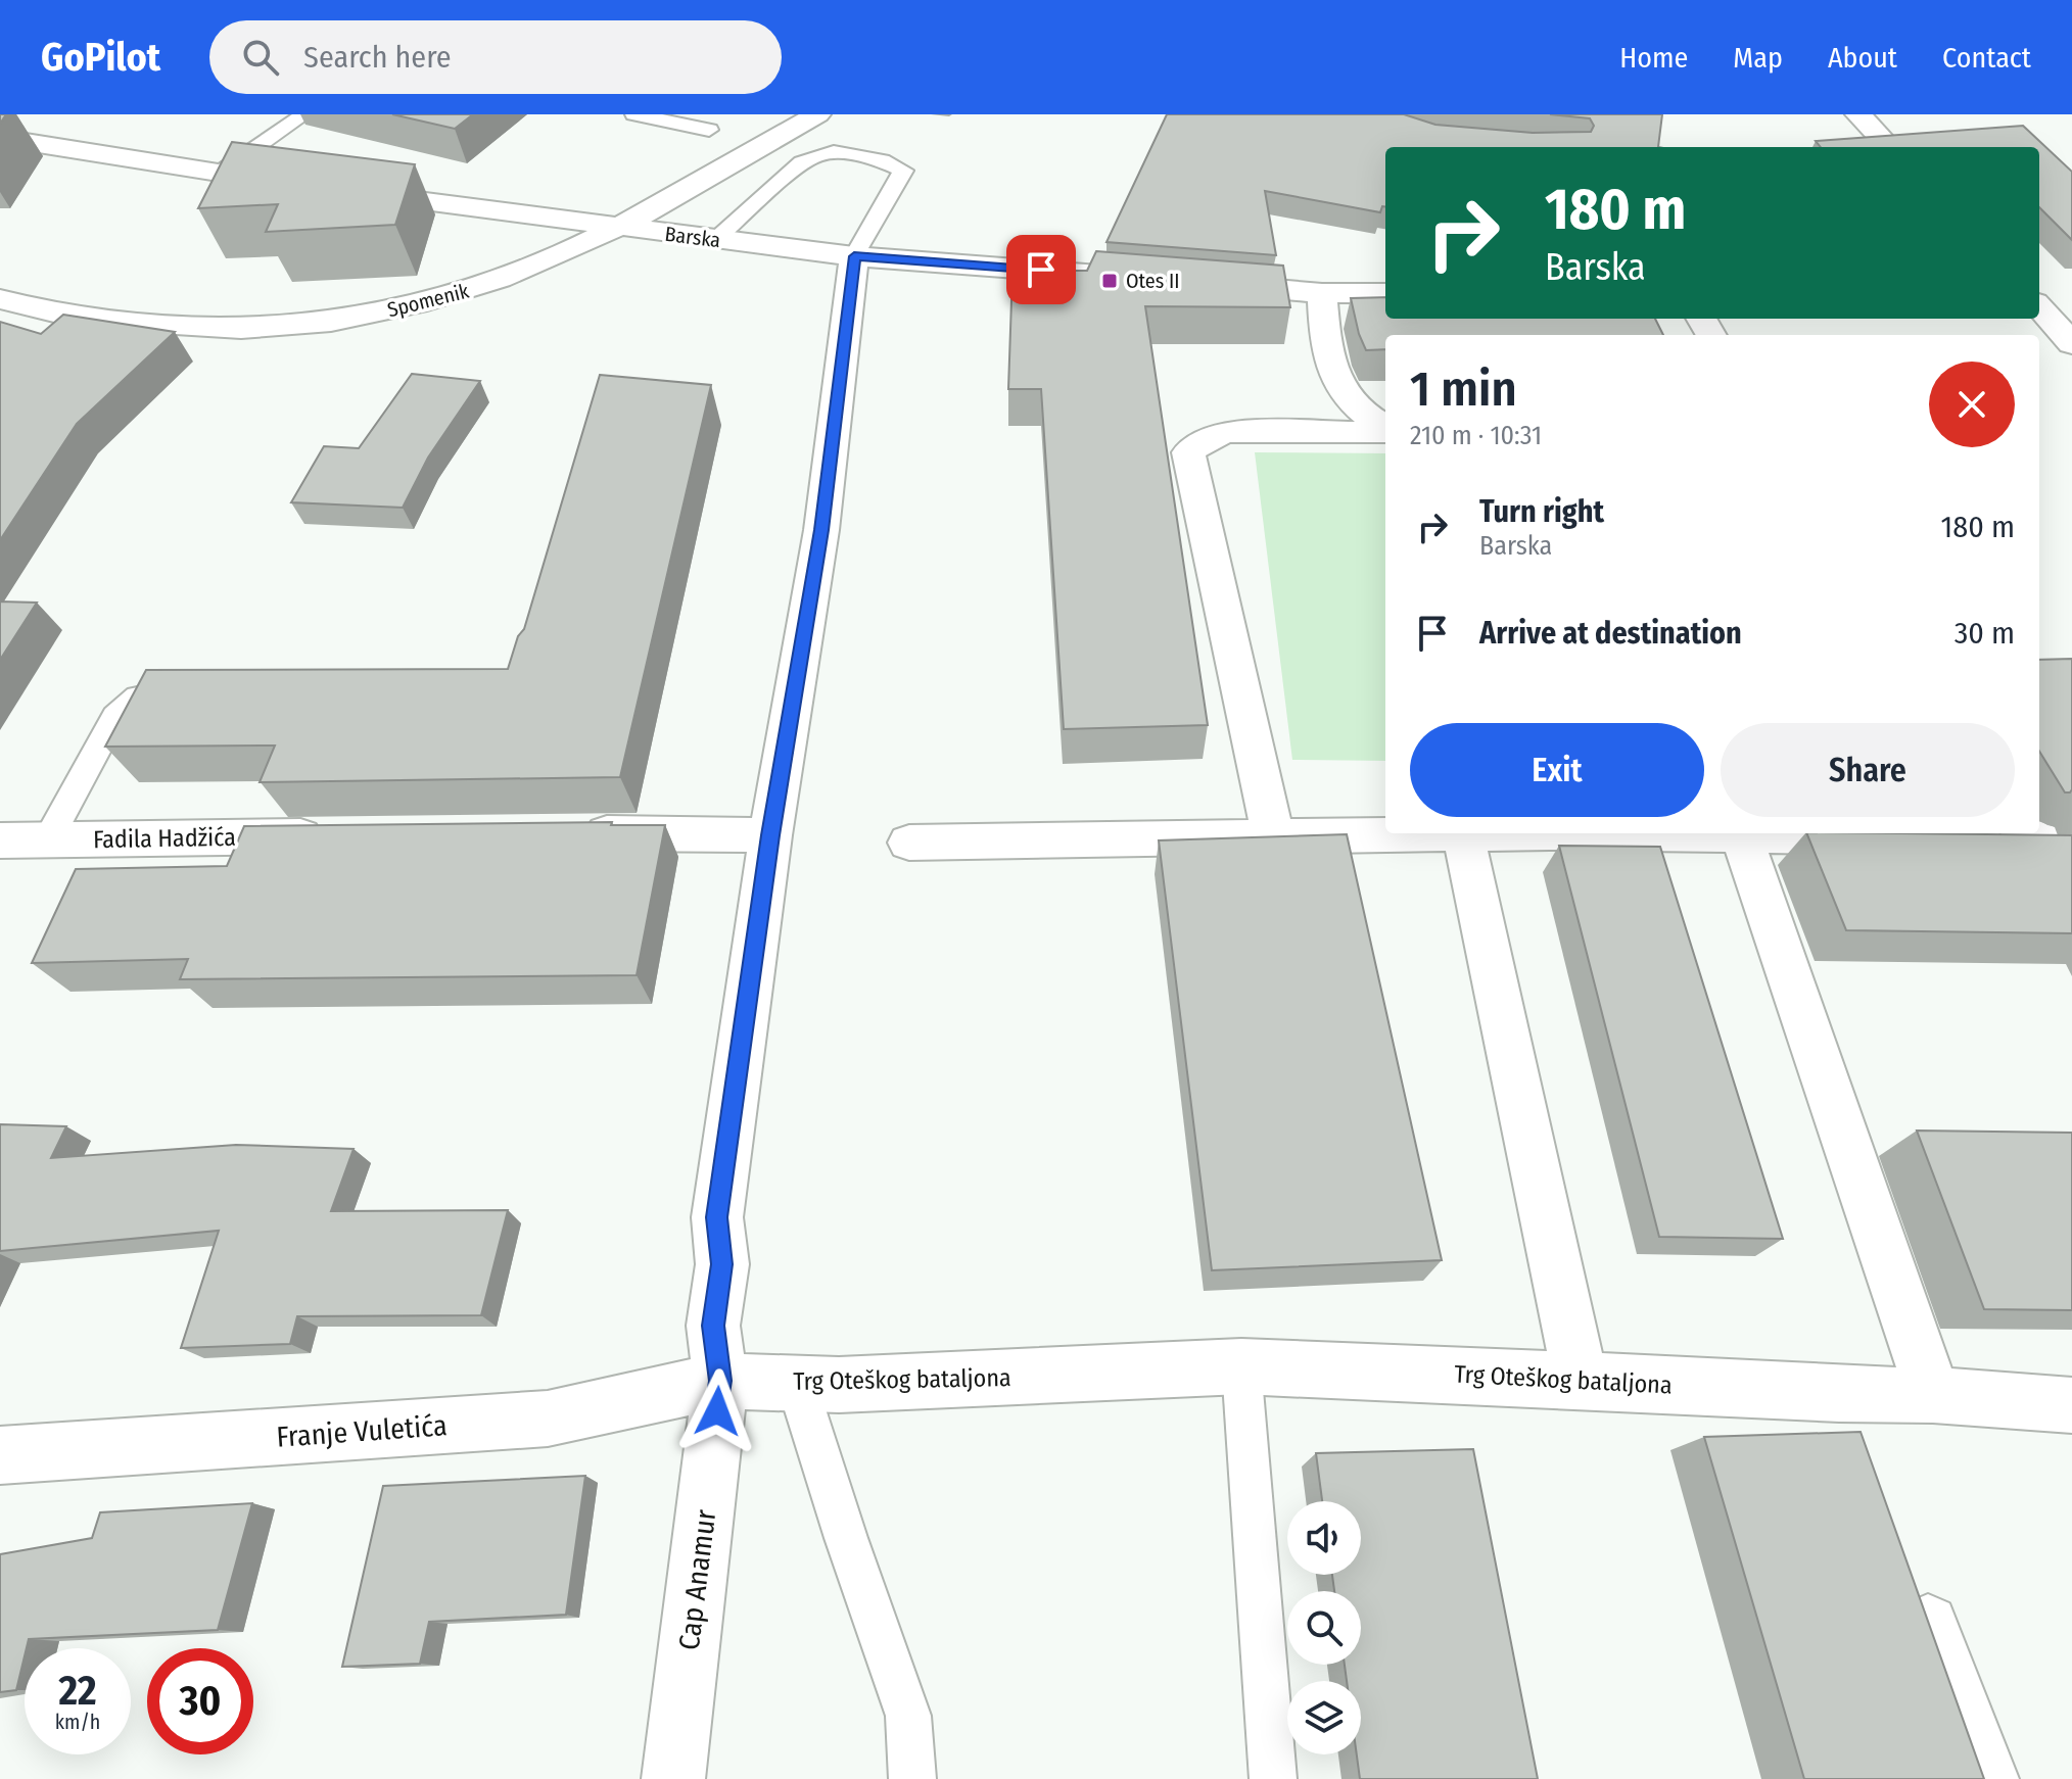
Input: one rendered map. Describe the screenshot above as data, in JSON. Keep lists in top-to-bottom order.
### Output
{
  "streets": {
    "street": [
      "Barska",
      "Spomenik",
      "Fadila Hadžića",
      "Trg Oteškog bataljona",
      "Franje Vuletića",
      "Cap Anamur"
    ]
  },
  "crossings": [
    ["Barska", "Spomenik"],
    ["Trg Oteškog bataljona", "Franje Vuletića"],
    ["Trg Oteškog bataljona", "Cap Anamur"],
    ["Franje Vuletića", "Cap Anamur"]
  ],
  "places": {
    "transit": ["Otes II"]
  },
  "page": {
    "header": "GoPilot",
    "search": "Search here",
    "nav": [
      "Home",
      "Map",
      "About",
      "Contact"
    ],
    "turn": ["180 m", "Barska"],
    "heading": ["1 min", "210 m · 10:31"],
    "list": [
      {
        "name": "Turn right",
        "note": "Barska",
        "value": "180 m"
      },
      {
        "name": "Arrive at destination",
        "value": "30 m"
      }
    ],
    "buttons": ["Exit", "Share"],
    "speed": "22 km/h",
    "limit": "30"
  }
}
